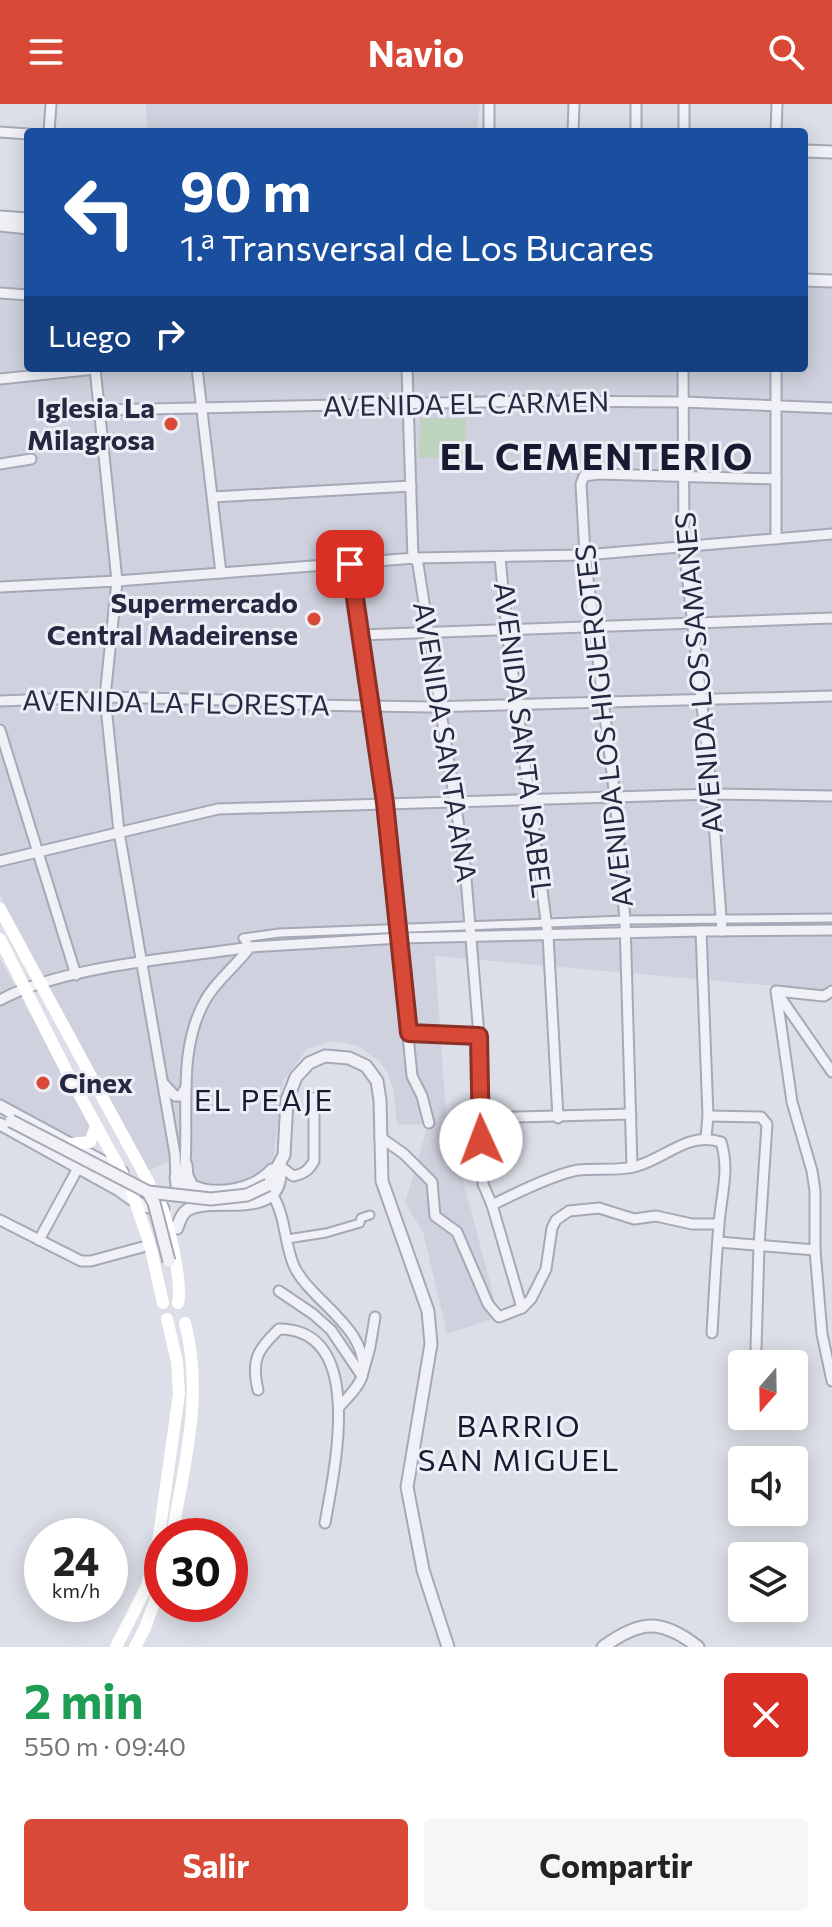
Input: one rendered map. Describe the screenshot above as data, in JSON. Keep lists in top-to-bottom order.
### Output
{
  "streets": {
    "street": [
      "AVENIDA EL CARMEN",
      "AVENIDA LOS SAMANES",
      "AVENIDA LA FLORESTA",
      "AVENIDA LOS HIGUEROTES",
      "AVENIDA SANTA ISABEL",
      "AVENIDA SANTA ANA"
    ]
  },
  "crossings": [
    ["AVENIDA EL CARMEN", "AVENIDA LOS SAMANES"],
    ["AVENIDA EL CARMEN", "AVENIDA SANTA ANA"],
    ["AVENIDA LOS SAMANES", "AVENIDA LA FLORESTA"],
    ["AVENIDA LOS SAMANES", "AVENIDA LOS HIGUEROTES"],
    ["AVENIDA LA FLORESTA", "AVENIDA LOS HIGUEROTES"],
    ["AVENIDA LA FLORESTA", "AVENIDA SANTA ISABEL"],
    ["AVENIDA LA FLORESTA", "AVENIDA SANTA ANA"]
  ],
  "districts": ["EL CEMENTERIO", "EL PEAJE", "BARRIO SAN MIGUEL"],
  "places": ["Iglesia La Milagrosa", "Supermercado Central Madeirense", "Cinex"],
  "north": "bottom",
  "page": {
    "header": "Navio",
    "turn": ["90 m", "1.ª Transversal de Los Bucares"],
    "then": "Luego",
    "speed": "24 km/h",
    "limit": "30",
    "heading": ["2 min", "550 m · 09:40"],
    "buttons": ["Salir", "Compartir"]
  }
}
